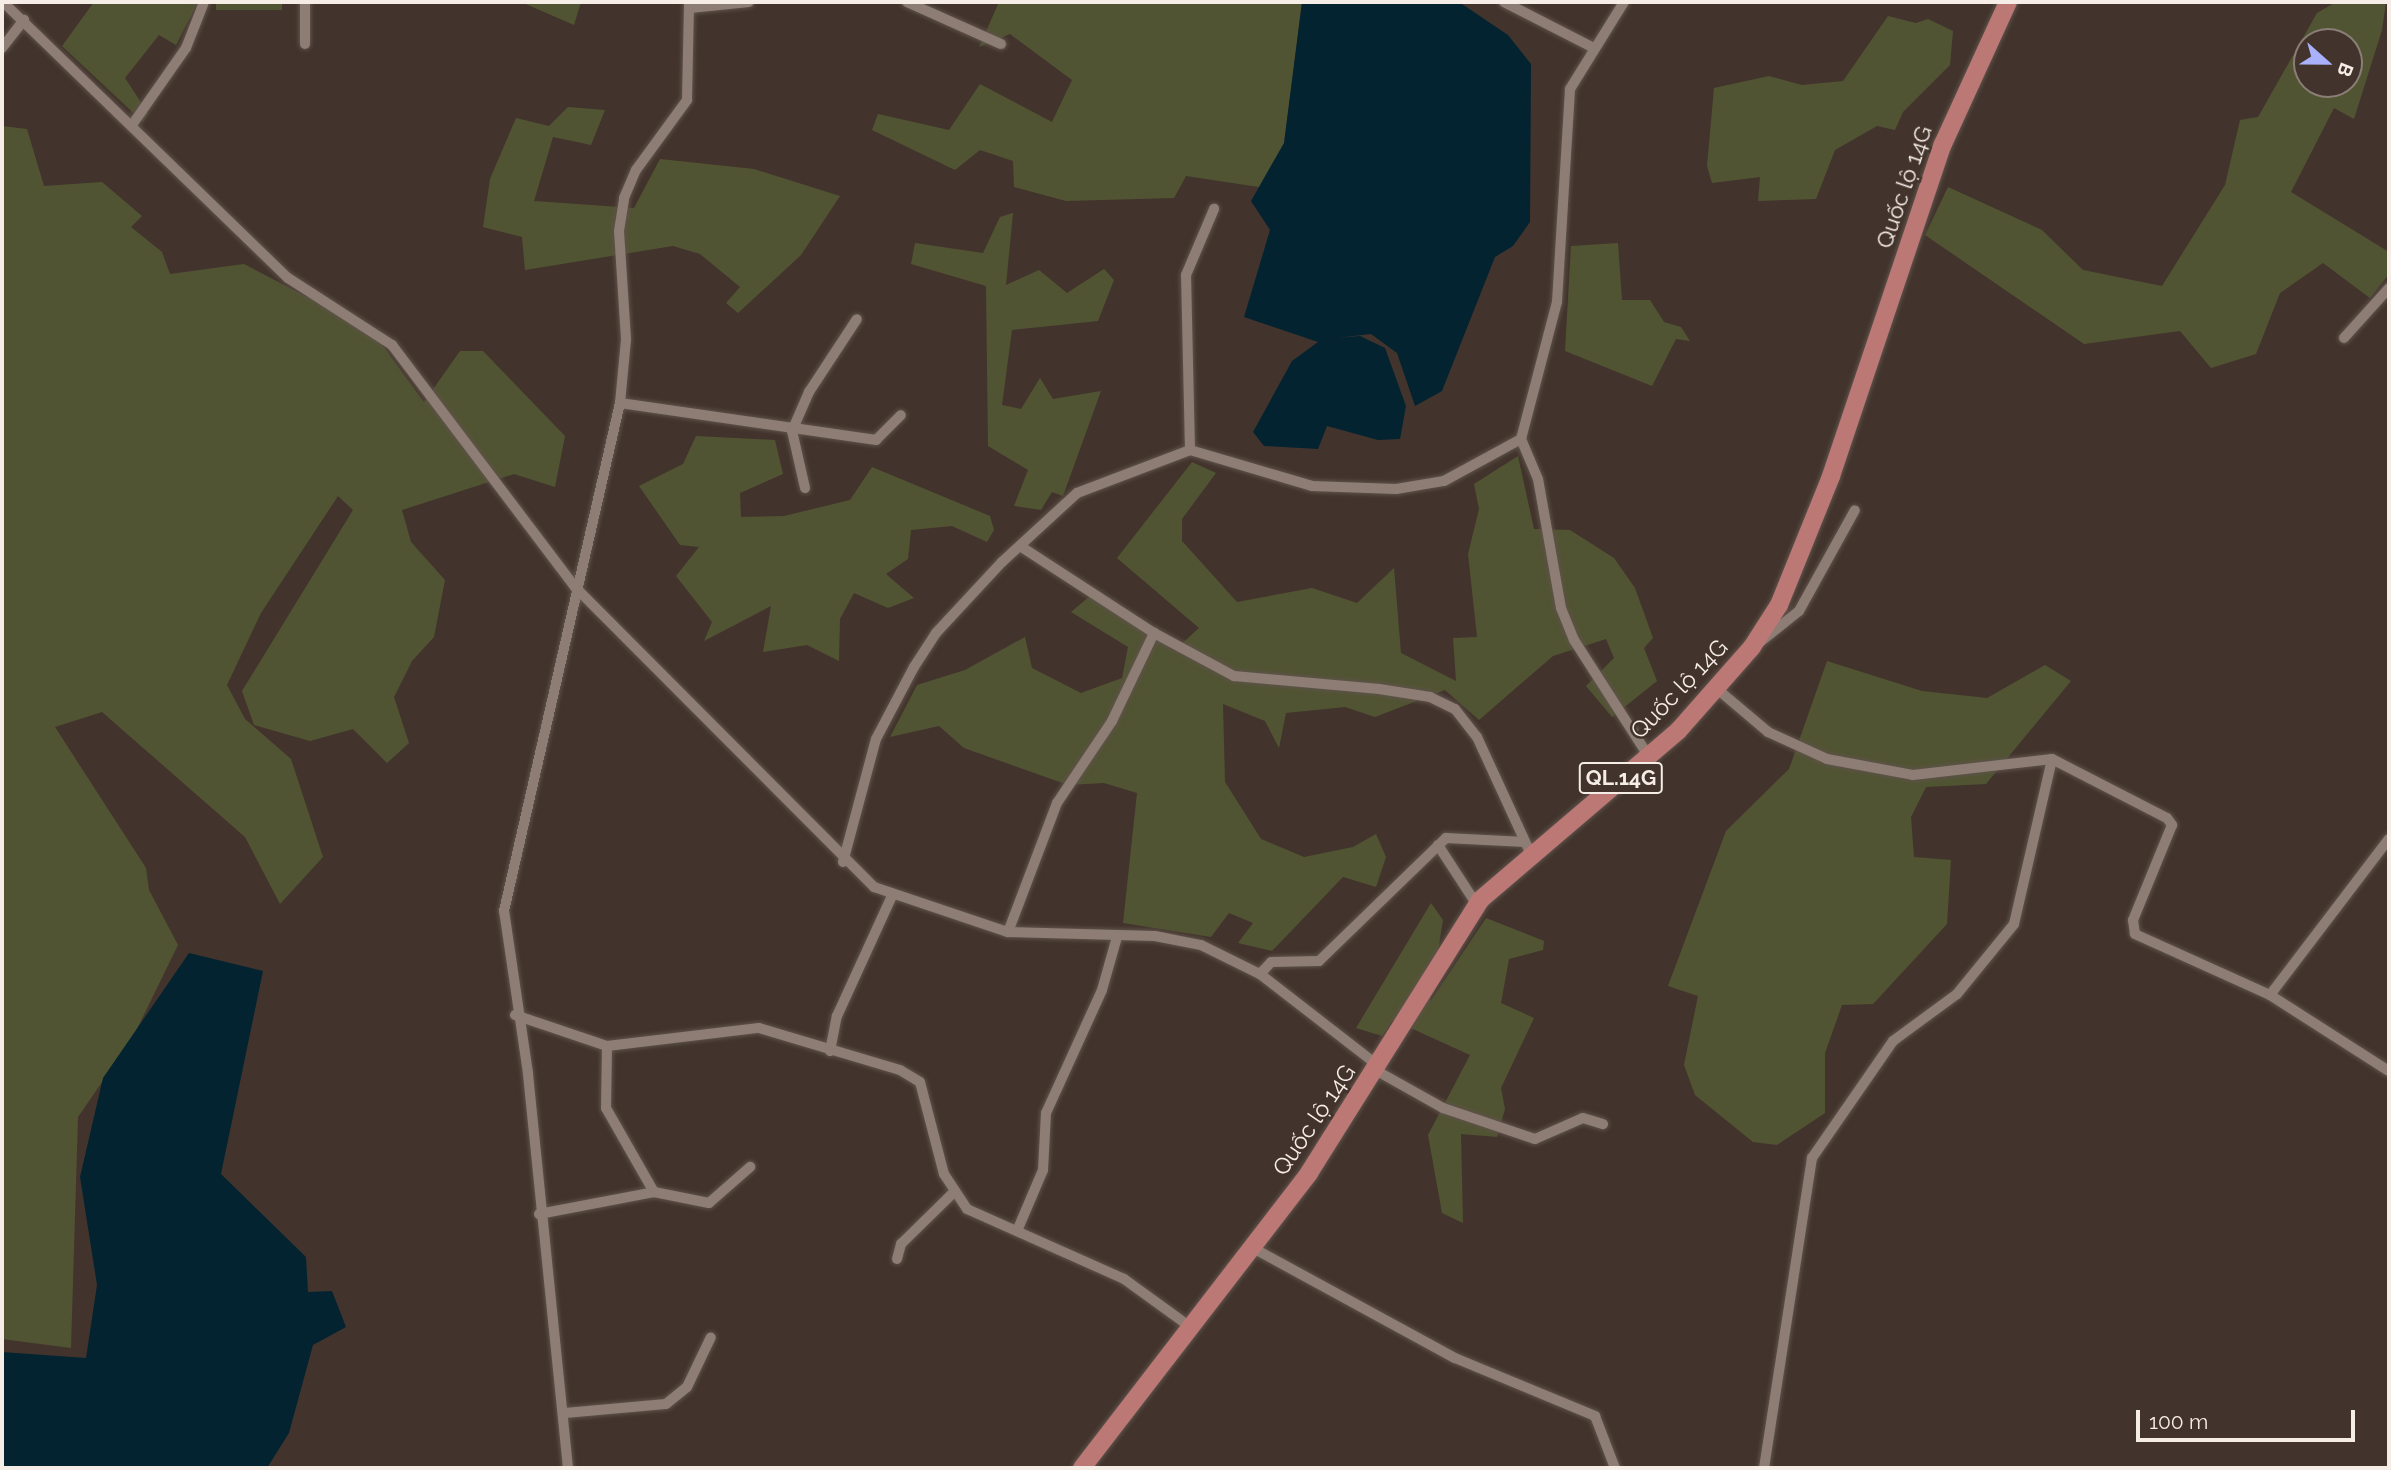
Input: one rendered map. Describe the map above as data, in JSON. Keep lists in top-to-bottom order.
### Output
{
  "streets": {
    "main road": ["Quốc lộ 14G", "QL.14G"]
  },
  "scale_bar": "100 m",
  "north": "right"
}
